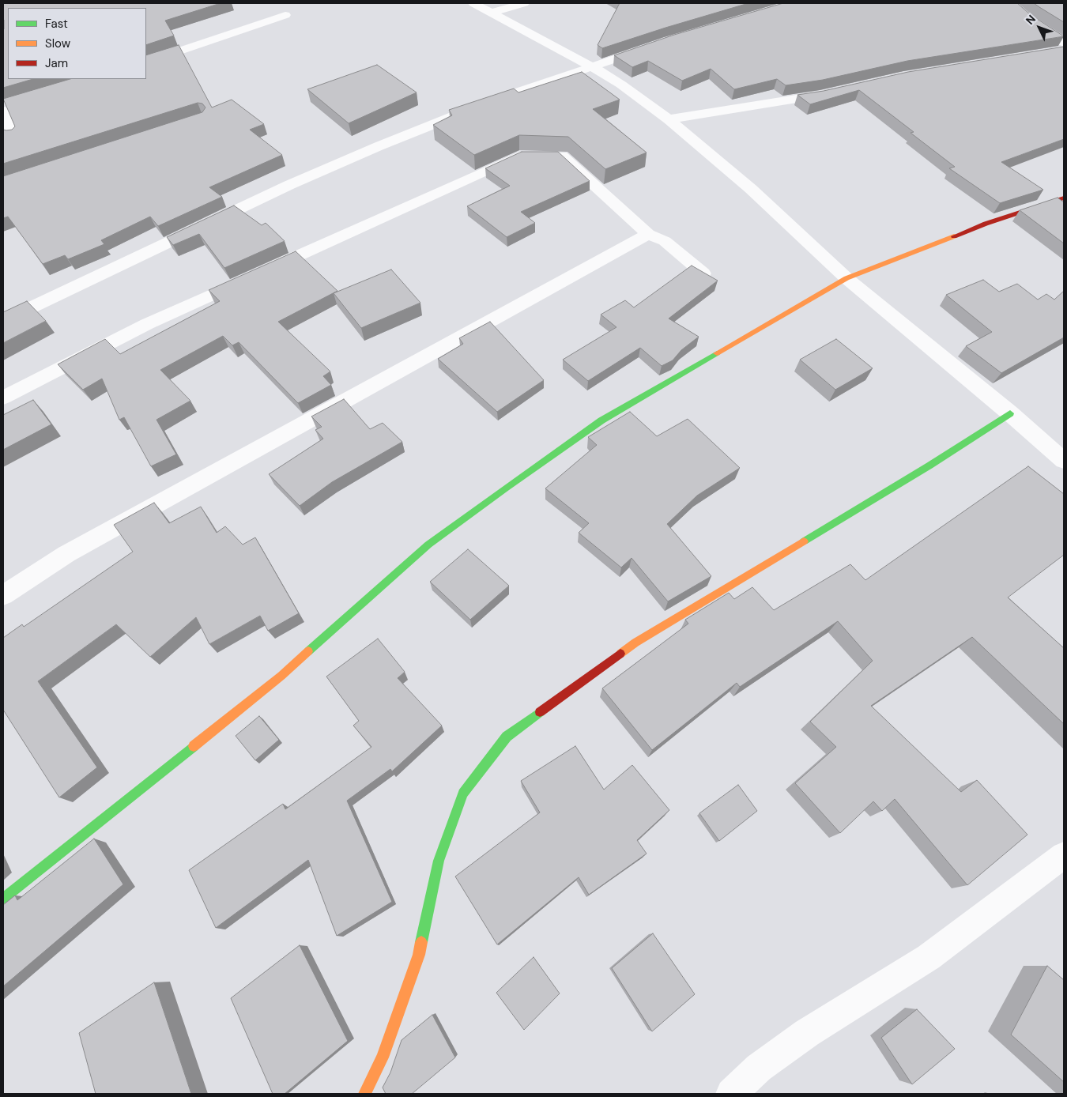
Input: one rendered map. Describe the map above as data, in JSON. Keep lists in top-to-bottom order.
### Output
{
  "legend": ["Fast", "Slow", "Jam"],
  "north": "top left"
}
